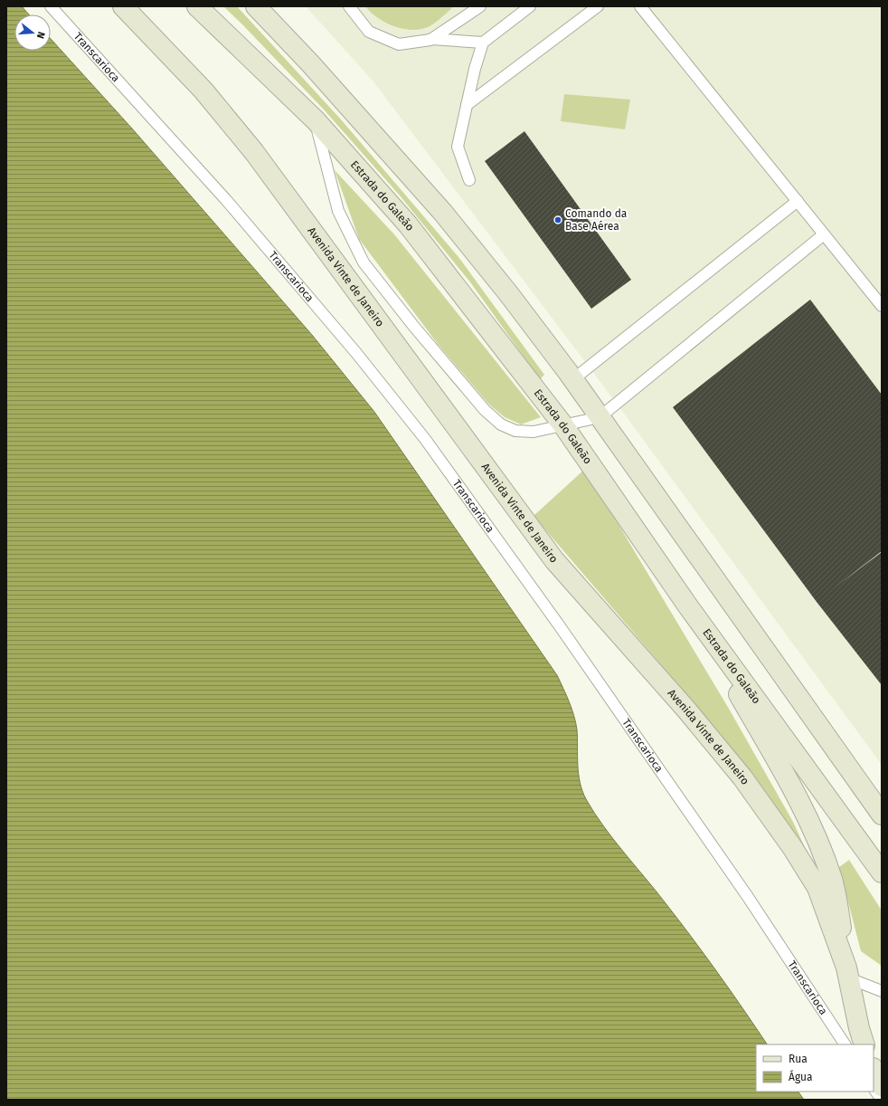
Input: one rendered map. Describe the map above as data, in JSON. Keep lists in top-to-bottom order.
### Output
{
  "streets": {
    "main road": ["Estrada do Galeão", "Avenida Vinte de Janeiro"],
    "lane": ["Transcarioca"]
  },
  "places": ["Comando da Base Aérea"],
  "legend": ["Rua", "Água"],
  "north": "right"
}
